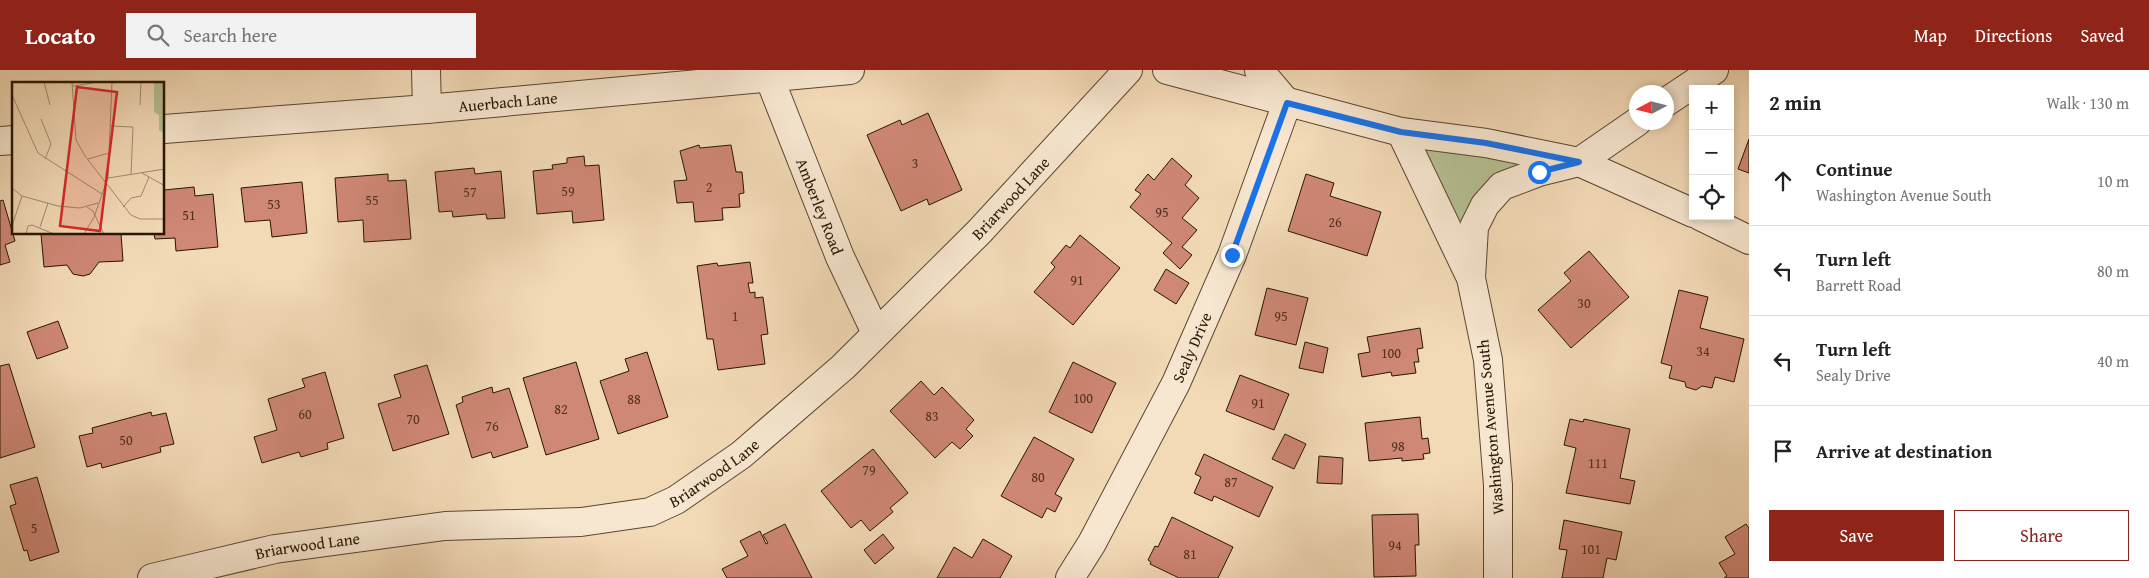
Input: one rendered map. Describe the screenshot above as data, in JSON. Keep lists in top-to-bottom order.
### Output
{
  "streets": {
    "street": [
      "Auerbach Lane",
      "Briarwood Lane",
      "Amberley Road",
      "Sealy Drive",
      "Washington Avenue South"
    ]
  },
  "crossings": [
    ["Auerbach Lane", "Amberley Road"],
    ["Briarwood Lane", "Amberley Road"]
  ],
  "house_numbers": [
    "3",
    "2",
    "59",
    "57",
    "55",
    "53",
    "95",
    "51",
    "26",
    "91",
    "30",
    "1",
    "95",
    "34",
    "100",
    "100",
    "88",
    "91",
    "82",
    "60",
    "83",
    "70",
    "76",
    "50",
    "98",
    "111",
    "79",
    "80",
    "87",
    "5",
    "94",
    "101",
    "81"
  ],
  "north": "left",
  "page": {
    "header": "Locato",
    "search": "Search here",
    "nav": ["Map", "Directions", "Saved"],
    "heading": ["2 min", "Walk · 130 m"],
    "map_buttons": ["+", "−"],
    "list": [
      ["Continue", "Washington Avenue South", "10 m"],
      ["Turn left", "Barrett Road", "80 m"],
      ["Turn left", "Sealy Drive", "40 m"],
      "Arrive at destination"
    ],
    "buttons": ["Save", "Share"]
  }
}
